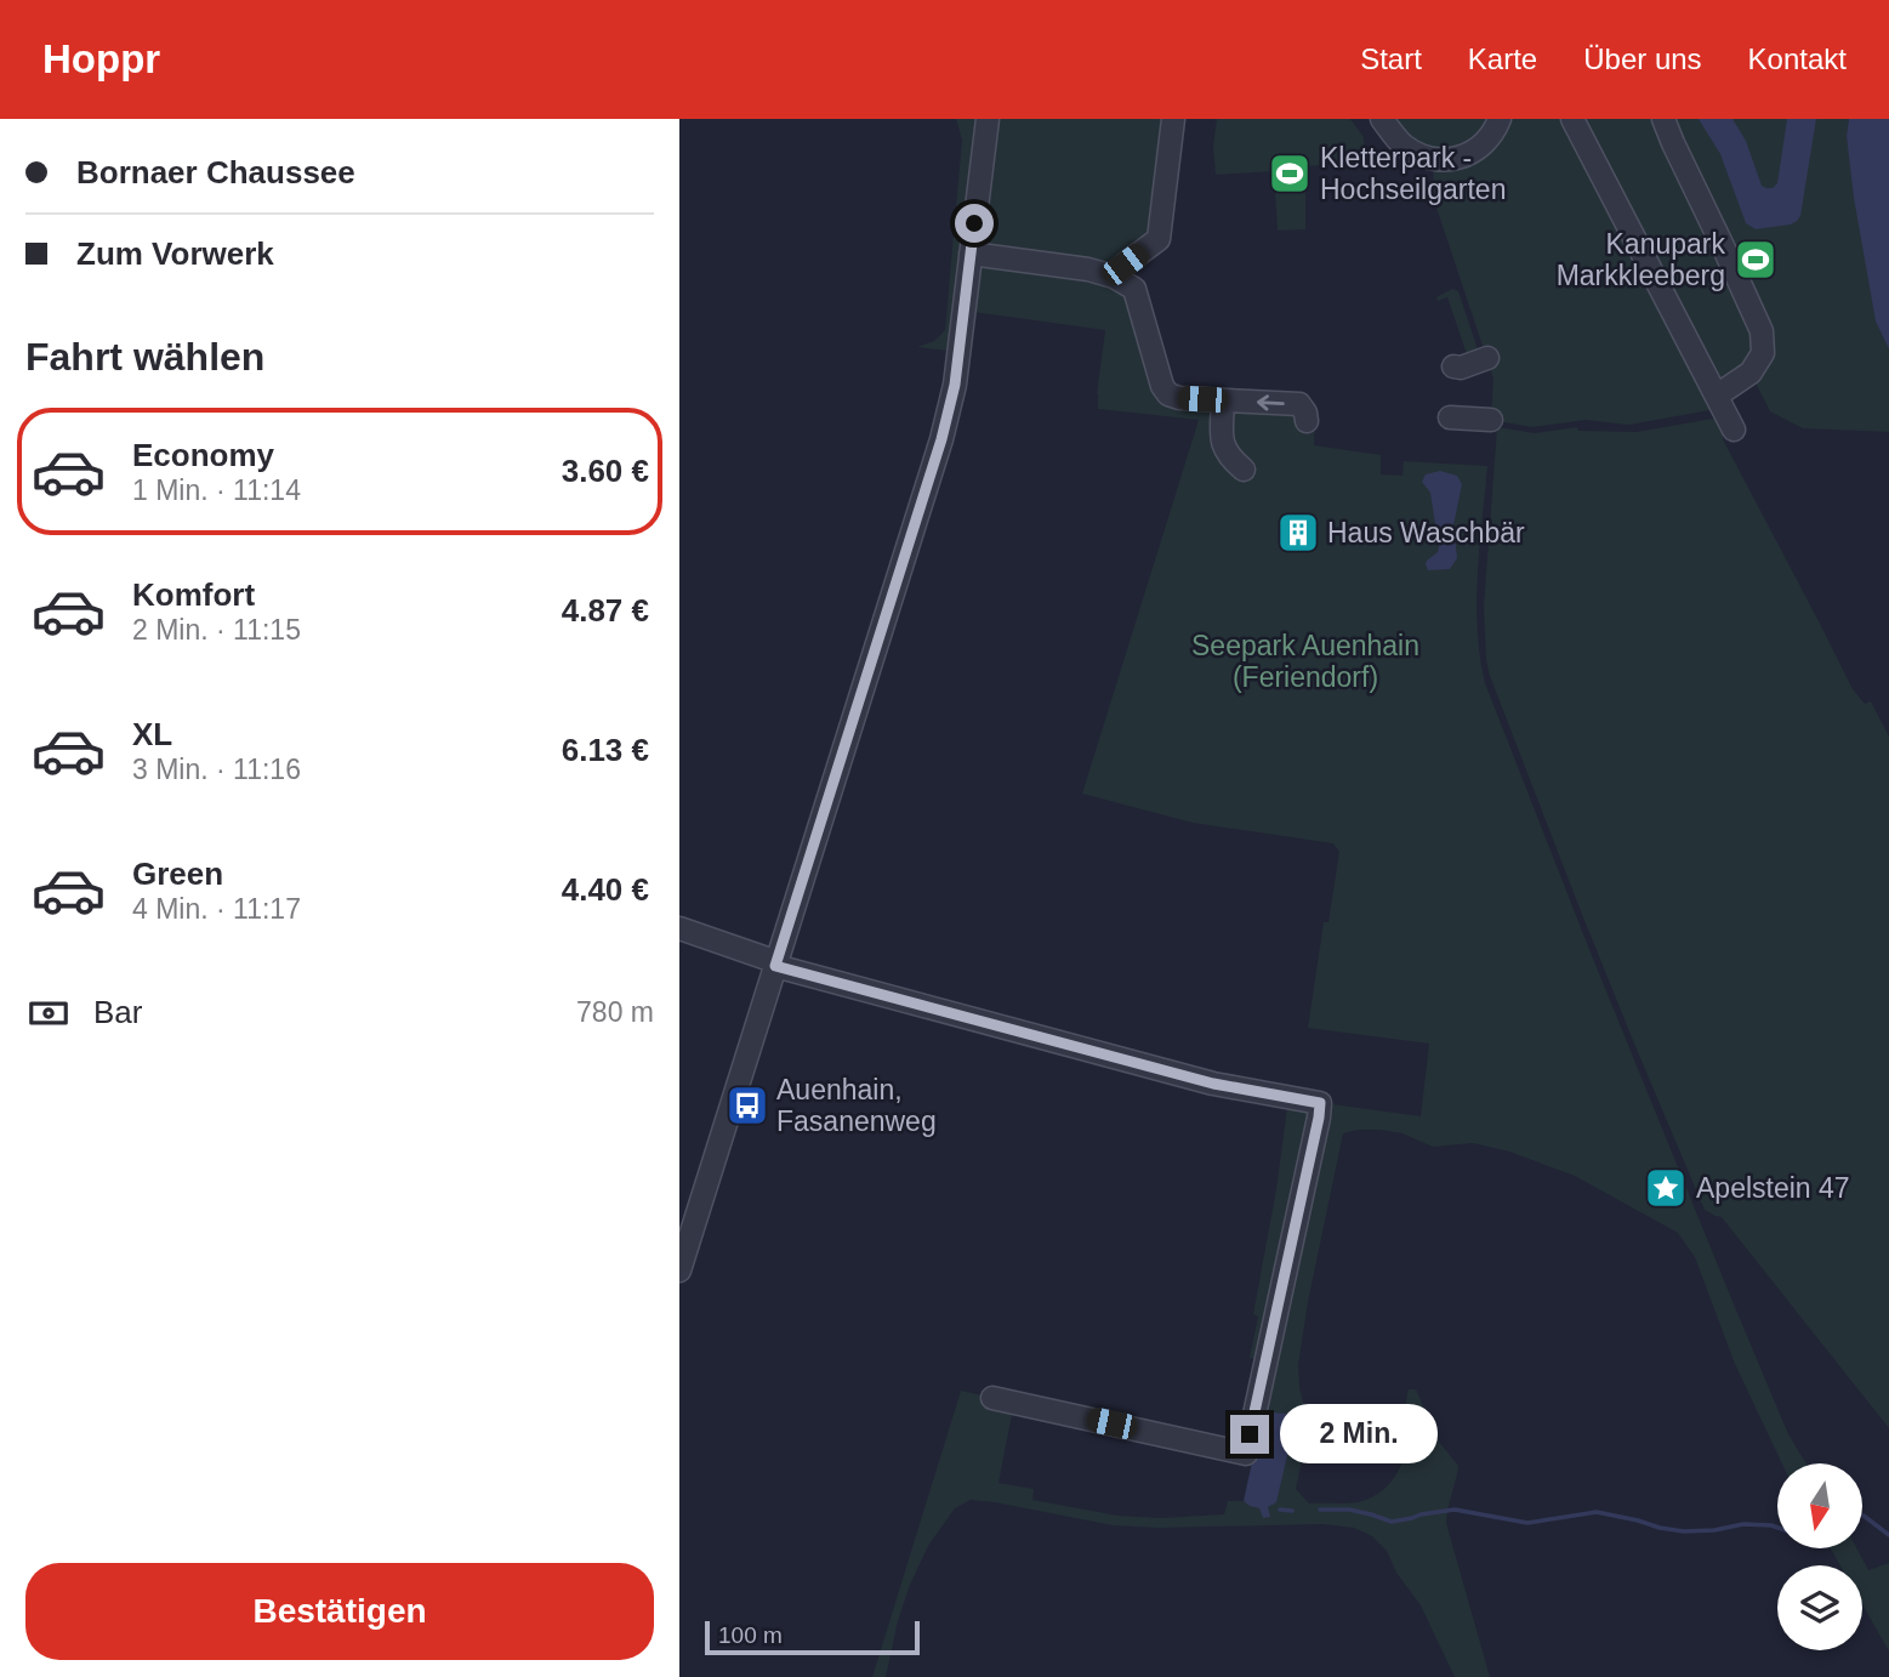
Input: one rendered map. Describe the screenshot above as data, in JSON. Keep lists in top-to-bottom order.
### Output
{
  "parks": ["Seepark Auenhain (Feriendorf)"],
  "places": {
    "sports": ["Kletterpark - Hochseilgarten", "Kanupark Markkleeberg"],
    "building": ["Haus Waschbär"],
    "bus stop": ["Auenhain, Fasanenweg"],
    "place": ["Apelstein 47"]
  },
  "scale_bar": "100 m",
  "north": "bottom",
  "page": {
    "header": "Hoppr",
    "nav": [
      "Start",
      "Karte",
      "Über uns",
      "Kontakt"
    ],
    "banner": ["Bornaer Chaussee", "Zum Vorwerk"],
    "heading": "Fahrt wählen",
    "list": [
      {
        "name": "Economy",
        "note": "1 Min. · 11:14",
        "value": "3.60 €"
      },
      {
        "name": "Komfort",
        "note": "2 Min. · 11:15",
        "value": "4.87 €"
      },
      {
        "name": "XL",
        "note": "3 Min. · 11:16",
        "value": "6.13 €"
      },
      {
        "name": "Green",
        "note": "4 Min. · 11:17",
        "value": "4.40 €"
      }
    ],
    "pay": ["Bar", "780 m"],
    "bubble": "2 Min.",
    "buttons": "Bestätigen",
    "scale": "100 m"
  }
}
